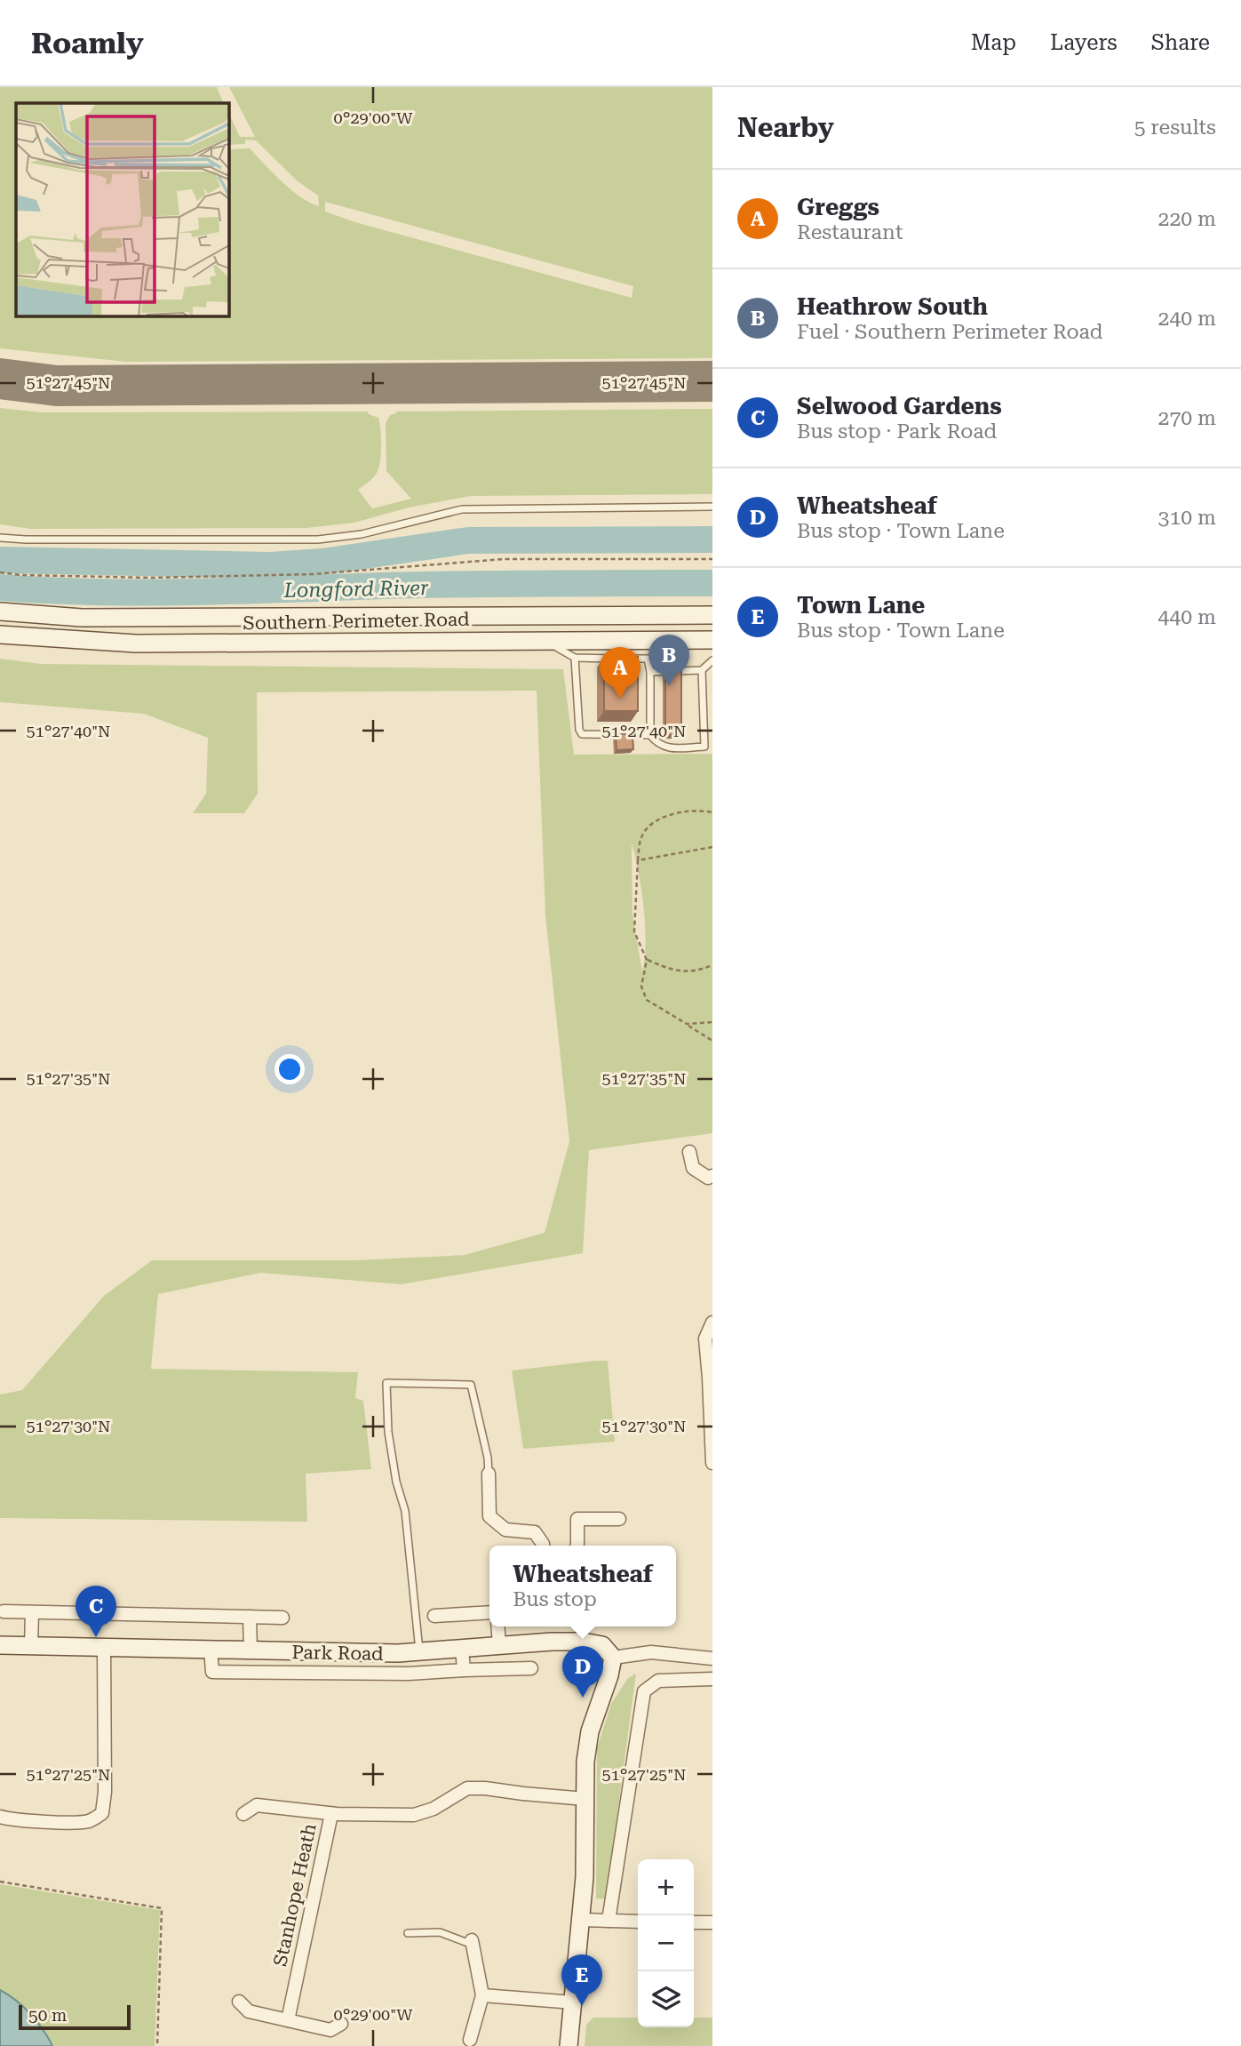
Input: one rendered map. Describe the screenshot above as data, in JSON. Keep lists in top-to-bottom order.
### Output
{
  "streets": {
    "street": ["Southern Perimeter Road", "Park Road", "Stanhope Heath"]
  },
  "water": ["Longford River"],
  "scale_bar": "50 m",
  "page": {
    "header": "Roamly",
    "nav": ["Map", "Layers", "Share"],
    "heading": ["Nearby", "5 results"],
    "list": [
      {
        "mark": "A",
        "name": "Greggs",
        "note": "Restaurant",
        "value": "220 m"
      },
      {
        "mark": "B",
        "name": "Heathrow South",
        "note": "Fuel · Southern Perimeter Road",
        "value": "240 m"
      },
      {
        "mark": "C",
        "name": "Selwood Gardens",
        "note": "Bus stop · Park Road",
        "value": "270 m"
      },
      {
        "mark": "D",
        "name": "Wheatsheaf",
        "note": "Bus stop · Town Lane",
        "value": "310 m"
      },
      {
        "mark": "E",
        "name": "Town Lane",
        "note": "Bus stop · Town Lane",
        "value": "440 m"
      }
    ],
    "pins": [
      "B",
      "A",
      "C",
      "D",
      "E"
    ],
    "popup": ["Wheatsheaf", "Bus stop"],
    "map_buttons": ["+", "−"],
    "scale": "50 m"
  },
  "coordinates": [
    "0°29'00\"W",
    "51°27'45\"N",
    "51°27'40\"N",
    "51°27'35\"N",
    "51°27'30\"N",
    "51°27'25\"N"
  ]
}
